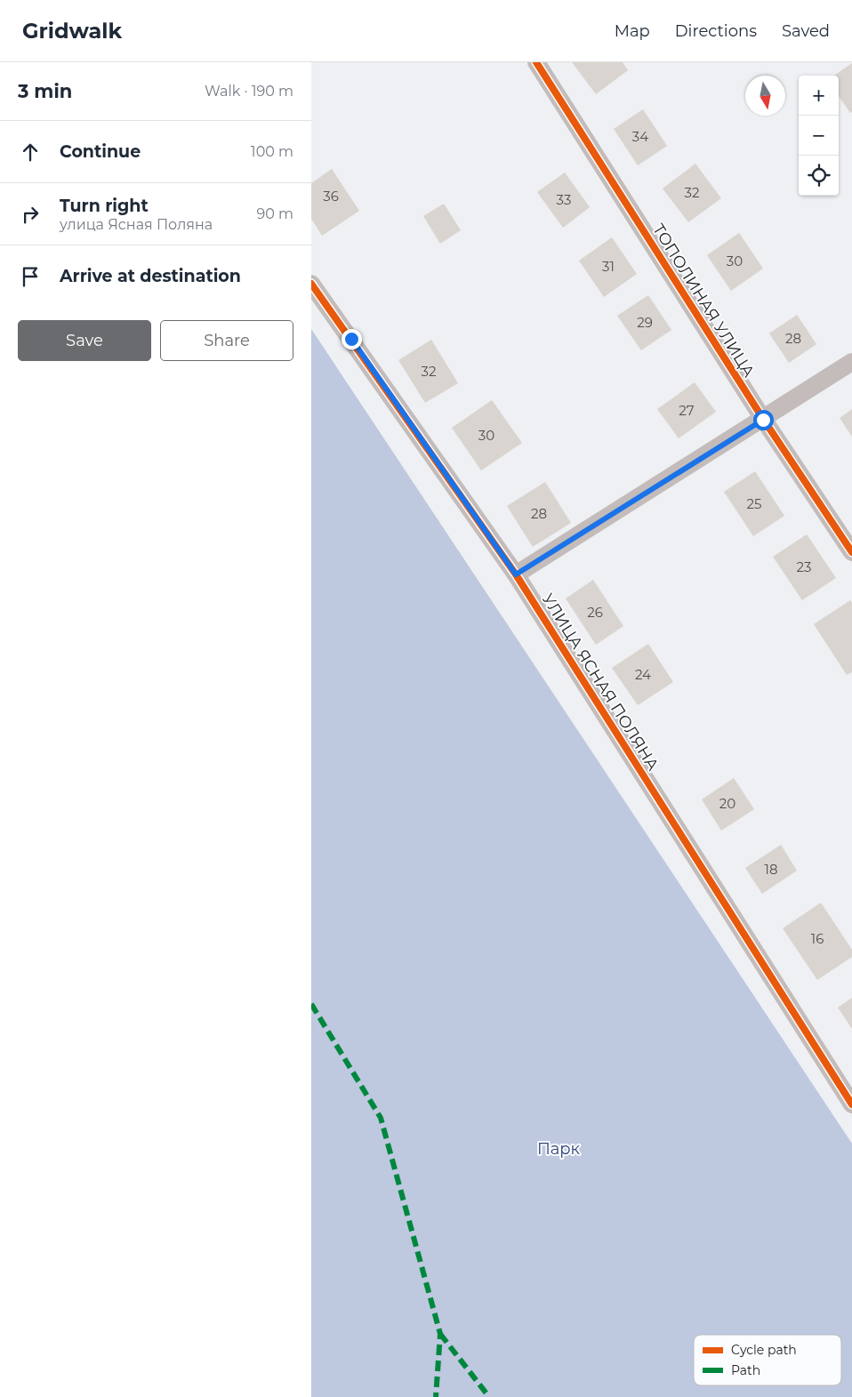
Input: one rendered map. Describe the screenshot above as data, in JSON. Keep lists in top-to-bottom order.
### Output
{
  "streets": {
    "street": ["ТОПОЛИНАЯ УЛИЦА", "УЛИЦА ЯСНАЯ ПОЛЯНА"]
  },
  "parks": ["Парк"],
  "house_numbers": [
    "34",
    "32",
    "36",
    "33",
    "30",
    "31",
    "29",
    "28",
    "32",
    "27",
    "30",
    "25",
    "28",
    "23",
    "26",
    "24",
    "20",
    "18",
    "16"
  ],
  "legend": ["Cycle path", "Path"],
  "north": "bottom",
  "page": {
    "header": "Gridwalk",
    "nav": ["Map", "Directions", "Saved"],
    "heading": ["3 min", "Walk · 190 m"],
    "map_buttons": ["+", "−"],
    "list": [
      ["Continue", "100 m"],
      ["Turn right", "улица Ясная Поляна", "90 m"],
      "Arrive at destination"
    ],
    "buttons": ["Save", "Share"]
  }
}
